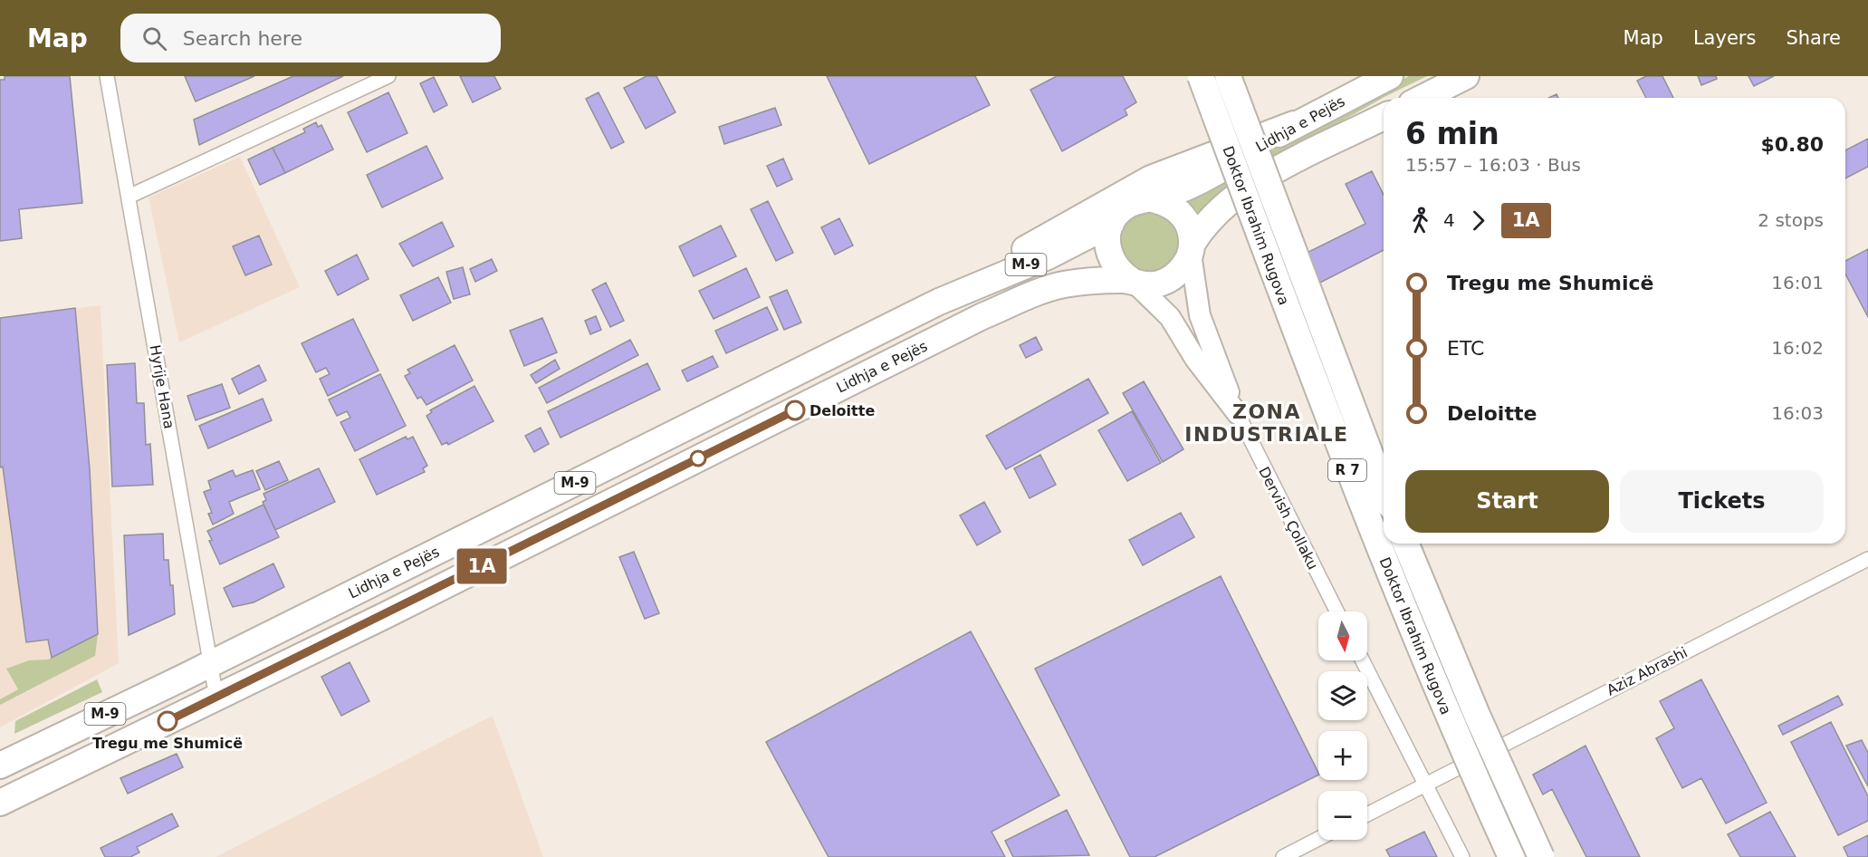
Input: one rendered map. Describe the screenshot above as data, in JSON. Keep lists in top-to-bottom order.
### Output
{
  "streets": {
    "highway": [
      "Lidhja e Pejës",
      "Doktor Ibrahim Rugova",
      "M-9",
      "R 7"
    ],
    "street": ["Hyrije Hana", "Dervish Çollaku", "Aziz Abrashi"]
  },
  "crossings": [
    ["Lidhja e Pejës", "Hyrije Hana"]
  ],
  "districts": ["ZONA INDUSTRIALE"],
  "places": ["Deloitte", "Tregu me Shumicë"],
  "lines": ["bus line 1A"],
  "north": "bottom",
  "page": {
    "header": "Map",
    "search": "Search here",
    "nav": ["Map", "Layers", "Share"],
    "on_map": "1A",
    "heading": ["6 min", "15:57 – 16:03 · Bus", "$0.80"],
    "legs": ["4", "1A", "2 stops"],
    "list": [
      {
        "name": "Tregu me Shumicë",
        "value": "16:01"
      },
      {
        "name": "ETC",
        "value": "16:02"
      },
      {
        "name": "Deloitte",
        "value": "16:03"
      }
    ],
    "buttons": ["Start", "Tickets"],
    "map_buttons": ["+", "−"]
  }
}
